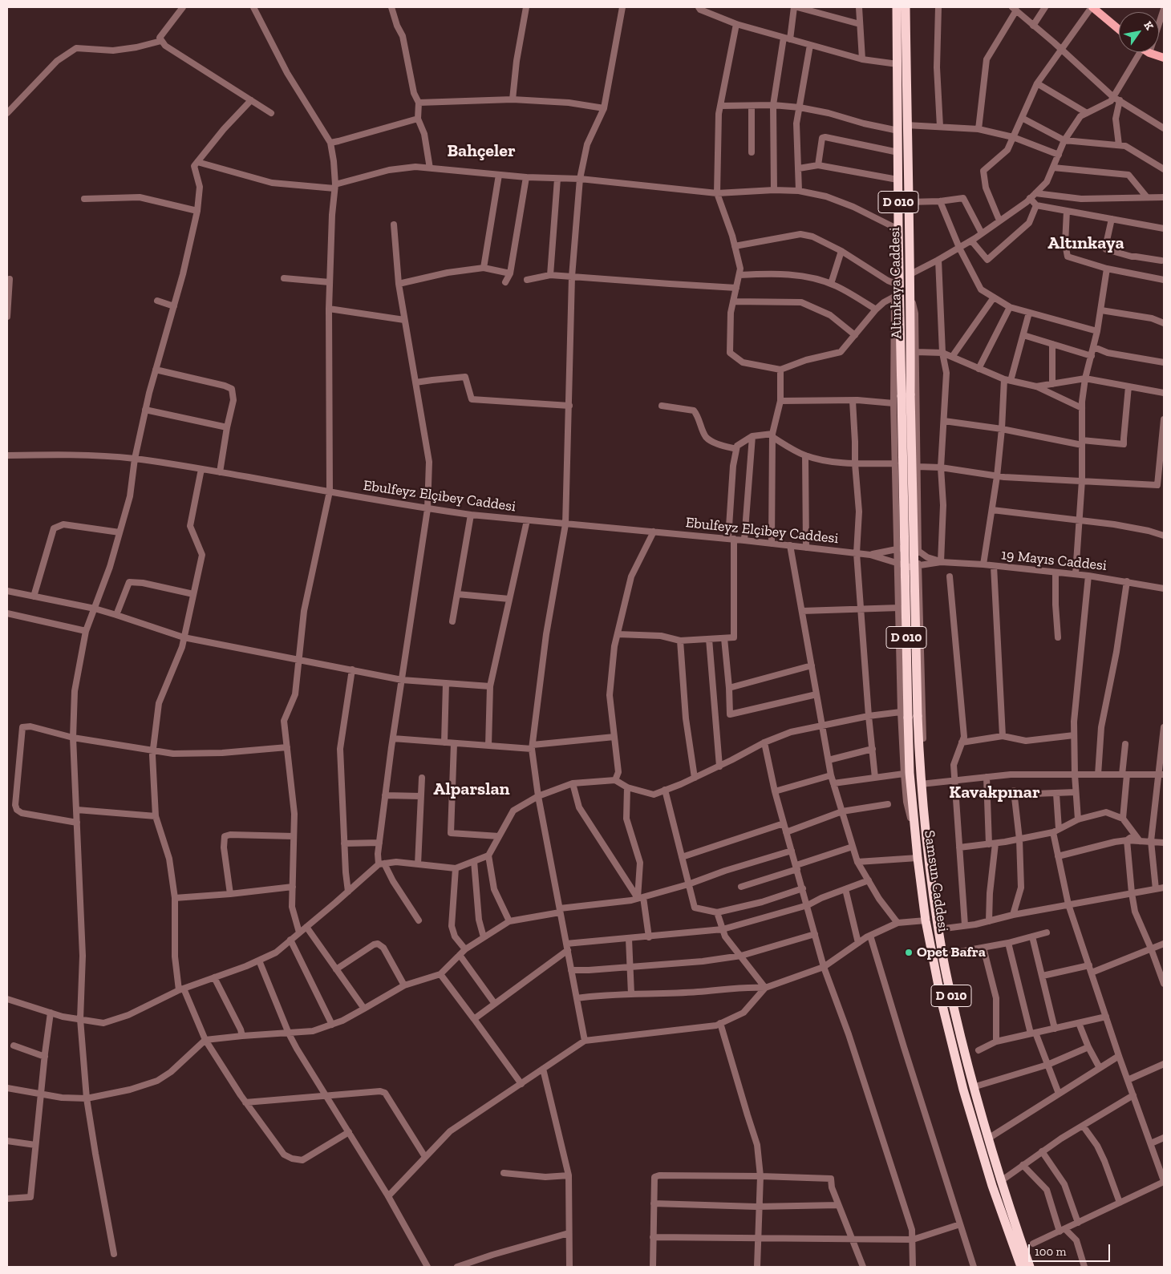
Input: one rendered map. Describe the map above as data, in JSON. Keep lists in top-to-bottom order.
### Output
{
  "streets": {
    "highway": ["D 010", "Altınkaya Caddesi", "Samsun Caddesi"],
    "street": ["Ebulfeyz Elçibey Caddesi", "19 Mayıs Caddesi"]
  },
  "crossings": [
    ["Altınkaya Caddesi", "Ebulfeyz Elçibey Caddesi"],
    ["Altınkaya Caddesi", "19 Mayıs Caddesi"],
    ["Altınkaya Caddesi", "Samsun Caddesi"],
    ["Ebulfeyz Elçibey Caddesi", "19 Mayıs Caddesi"],
    ["Ebulfeyz Elçibey Caddesi", "Samsun Caddesi"],
    ["19 Mayıs Caddesi", "Samsun Caddesi"]
  ],
  "districts": [
    "Bahçeler",
    "Altınkaya",
    "Alparslan",
    "Kavakpınar"
  ],
  "places": ["Opet Bafra"],
  "scale_bar": "100 m",
  "north": "top right"
}
